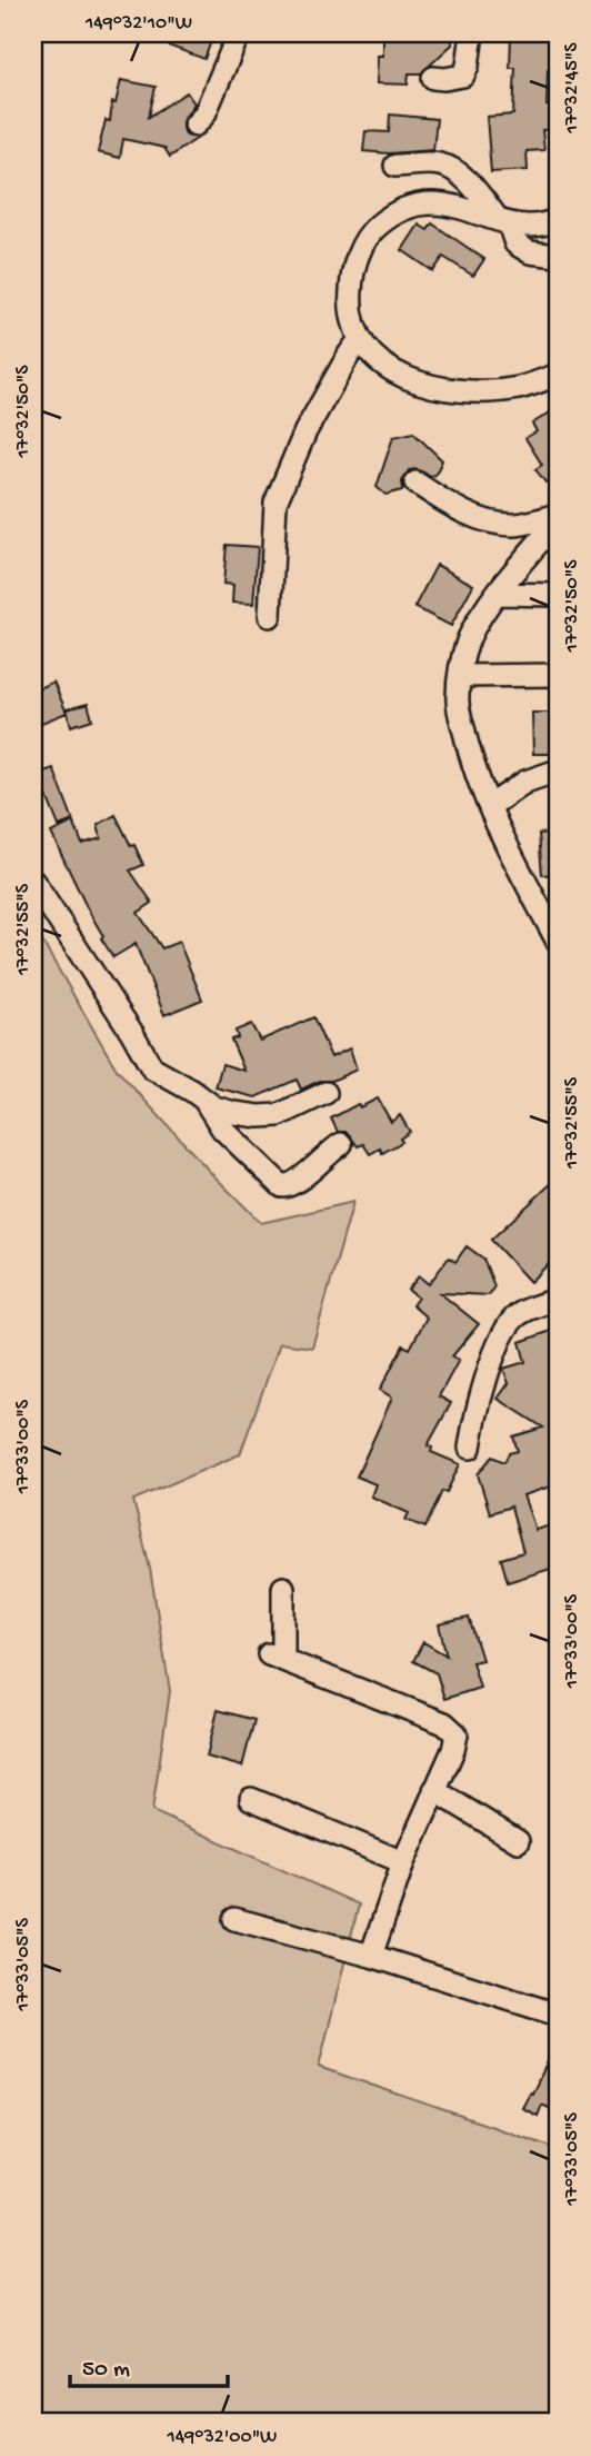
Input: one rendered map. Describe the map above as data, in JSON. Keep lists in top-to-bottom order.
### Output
{
  "scale_bar": "50 m",
  "coordinates": [
    "149°32'10\"W",
    "17°32'45\"S",
    "17°32'50\"S",
    "17°32'55\"S",
    "17°33'00\"S",
    "17°33'05\"S",
    "149°32'00\"W"
  ]
}
